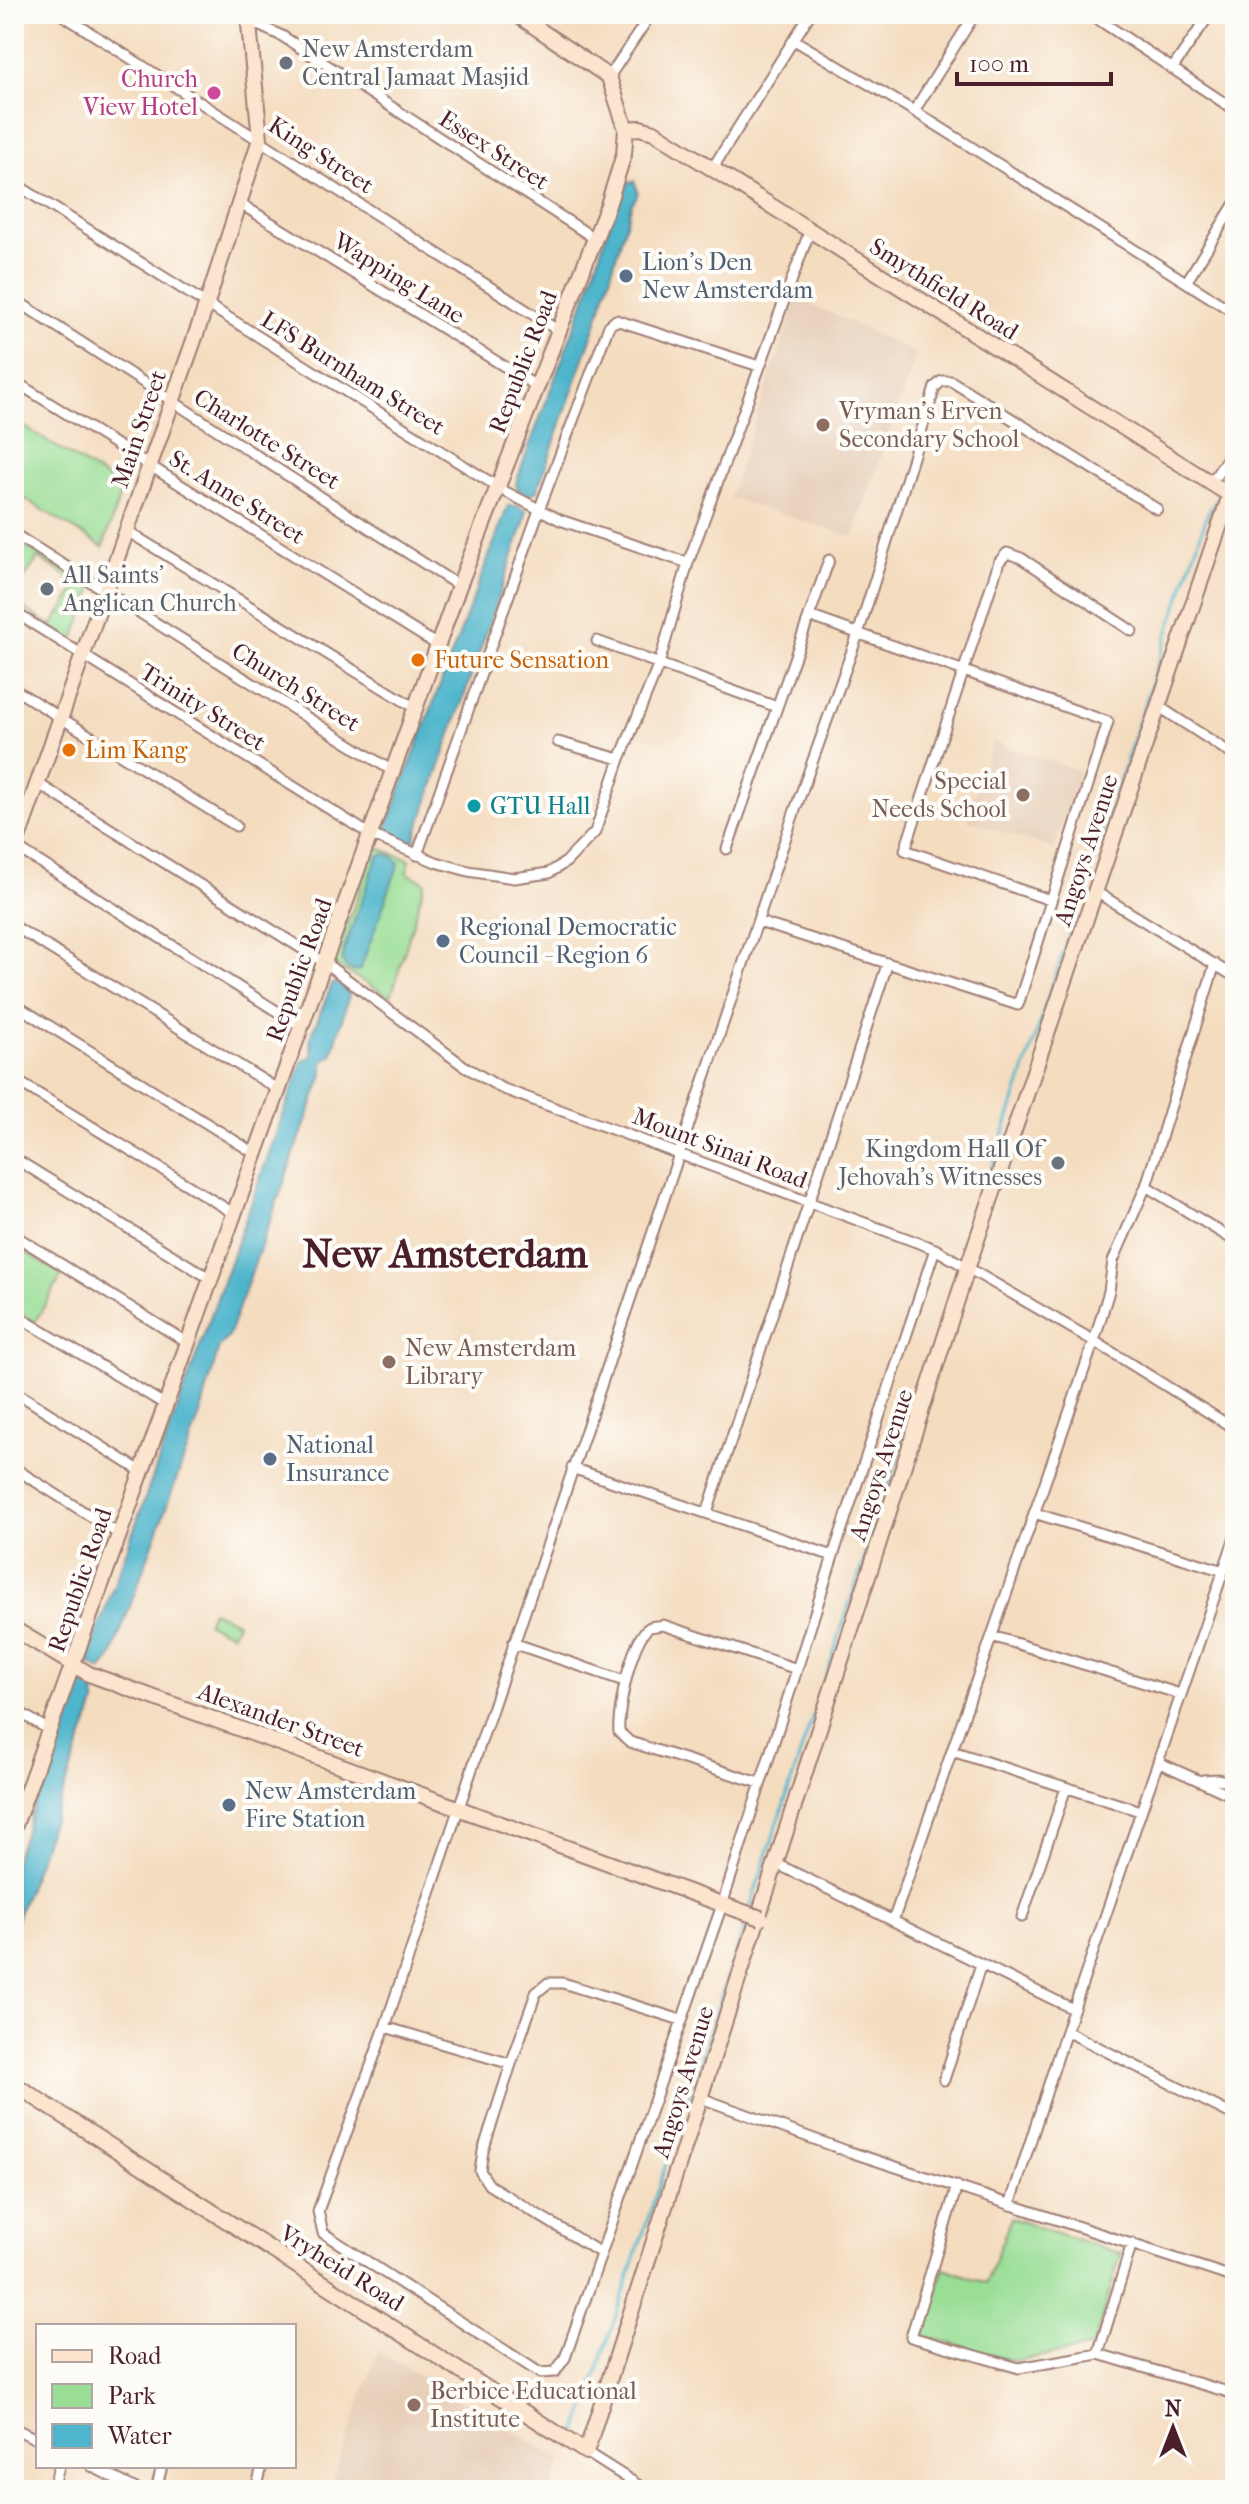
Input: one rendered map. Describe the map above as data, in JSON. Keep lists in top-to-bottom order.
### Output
{
  "streets": {
    "street": [
      "Essex Street",
      "King Street",
      "Wapping Lane",
      "Smythfield Road",
      "Republic Road",
      "LFS Burnham Street",
      "Main Street",
      "Charlotte Street",
      "St. Anne Street",
      "Church Street",
      "Trinity Street",
      "Angoys Avenue",
      "Mount Sinai Road",
      "Alexander Street",
      "Vryheid Road"
    ]
  },
  "crossings": [
    ["Essex Street", "Republic Road"],
    ["Essex Street", "Main Street"],
    ["King Street", "Republic Road"],
    ["King Street", "Main Street"],
    ["Wapping Lane", "Republic Road"],
    ["Wapping Lane", "Main Street"],
    ["Smythfield Road", "Republic Road"],
    ["Smythfield Road", "Trinity Street"],
    ["Smythfield Road", "Angoys Avenue"],
    ["Republic Road", "LFS Burnham Street"],
    ["Republic Road", "Charlotte Street"],
    ["Republic Road", "St. Anne Street"],
    ["Republic Road", "Church Street"],
    ["Republic Road", "Trinity Street"],
    ["Republic Road", "Mount Sinai Road"],
    ["Republic Road", "Alexander Street"],
    ["LFS Burnham Street", "Main Street"],
    ["LFS Burnham Street", "Trinity Street"],
    ["Main Street", "Charlotte Street"],
    ["Main Street", "St. Anne Street"],
    ["Main Street", "Church Street"],
    ["Main Street", "Trinity Street"],
    ["Main Street", "Mount Sinai Road"],
    ["Angoys Avenue", "Mount Sinai Road"],
    ["Angoys Avenue", "Alexander Street"],
    ["Angoys Avenue", "Vryheid Road"]
  ],
  "districts": ["New Amsterdam"],
  "places": [
    "New Amsterdam Central Jamaat Masjid",
    "Church View Hotel",
    "Lion's Den New Amsterdam",
    "Vryman's Erven Secondary School",
    "All Saints' Anglican Church",
    "Future Sensation",
    "Lim Kang",
    "Special Needs School",
    "GTU Hall",
    "Regional Democratic Council - Region 6",
    "Kingdom Hall Of Jehovah’s Witnesses",
    "New Amsterdam Library",
    "National Insurance",
    "New Amsterdam Fire Station",
    "Berbice Educational Institute"
  ],
  "legend": ["Road", "Park", "Water"],
  "scale_bar": "100 m",
  "north": "top"
}
